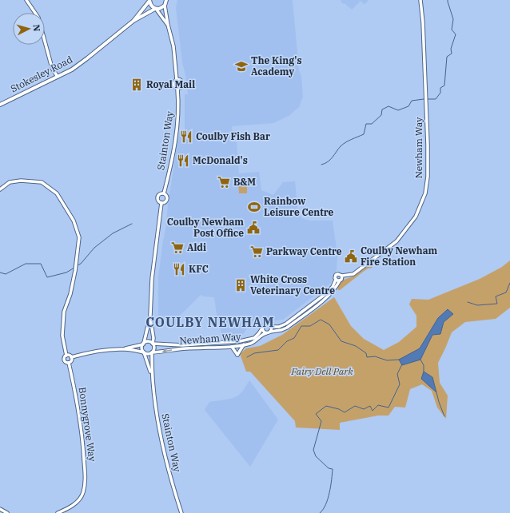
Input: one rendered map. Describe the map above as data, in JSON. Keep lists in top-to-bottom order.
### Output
{
  "streets": {
    "main road": ["Stokesley Road"],
    "street": ["Stainton Way", "Newham Way", "Bonnygrove Way"]
  },
  "crossings": [
    ["Stainton Way", "Newham Way"]
  ],
  "districts": ["COULBY NEWHAM"],
  "parks": ["Fairy Dell Park"],
  "places": {
    "school or university": ["The King's Academy"],
    "building": ["Royal Mail", "White Cross Veterinary Centre"],
    "restaurant": ["Coulby Fish Bar", "McDonald's", "KFC"],
    "supermarket": ["B&M", "Aldi", "Parkway Centre"],
    "sports": ["Rainbow Leisure Centre"],
    "public building": ["Coulby Newham Post Office", "Coulby Newham Fire Station"]
  },
  "north": "right"
}
